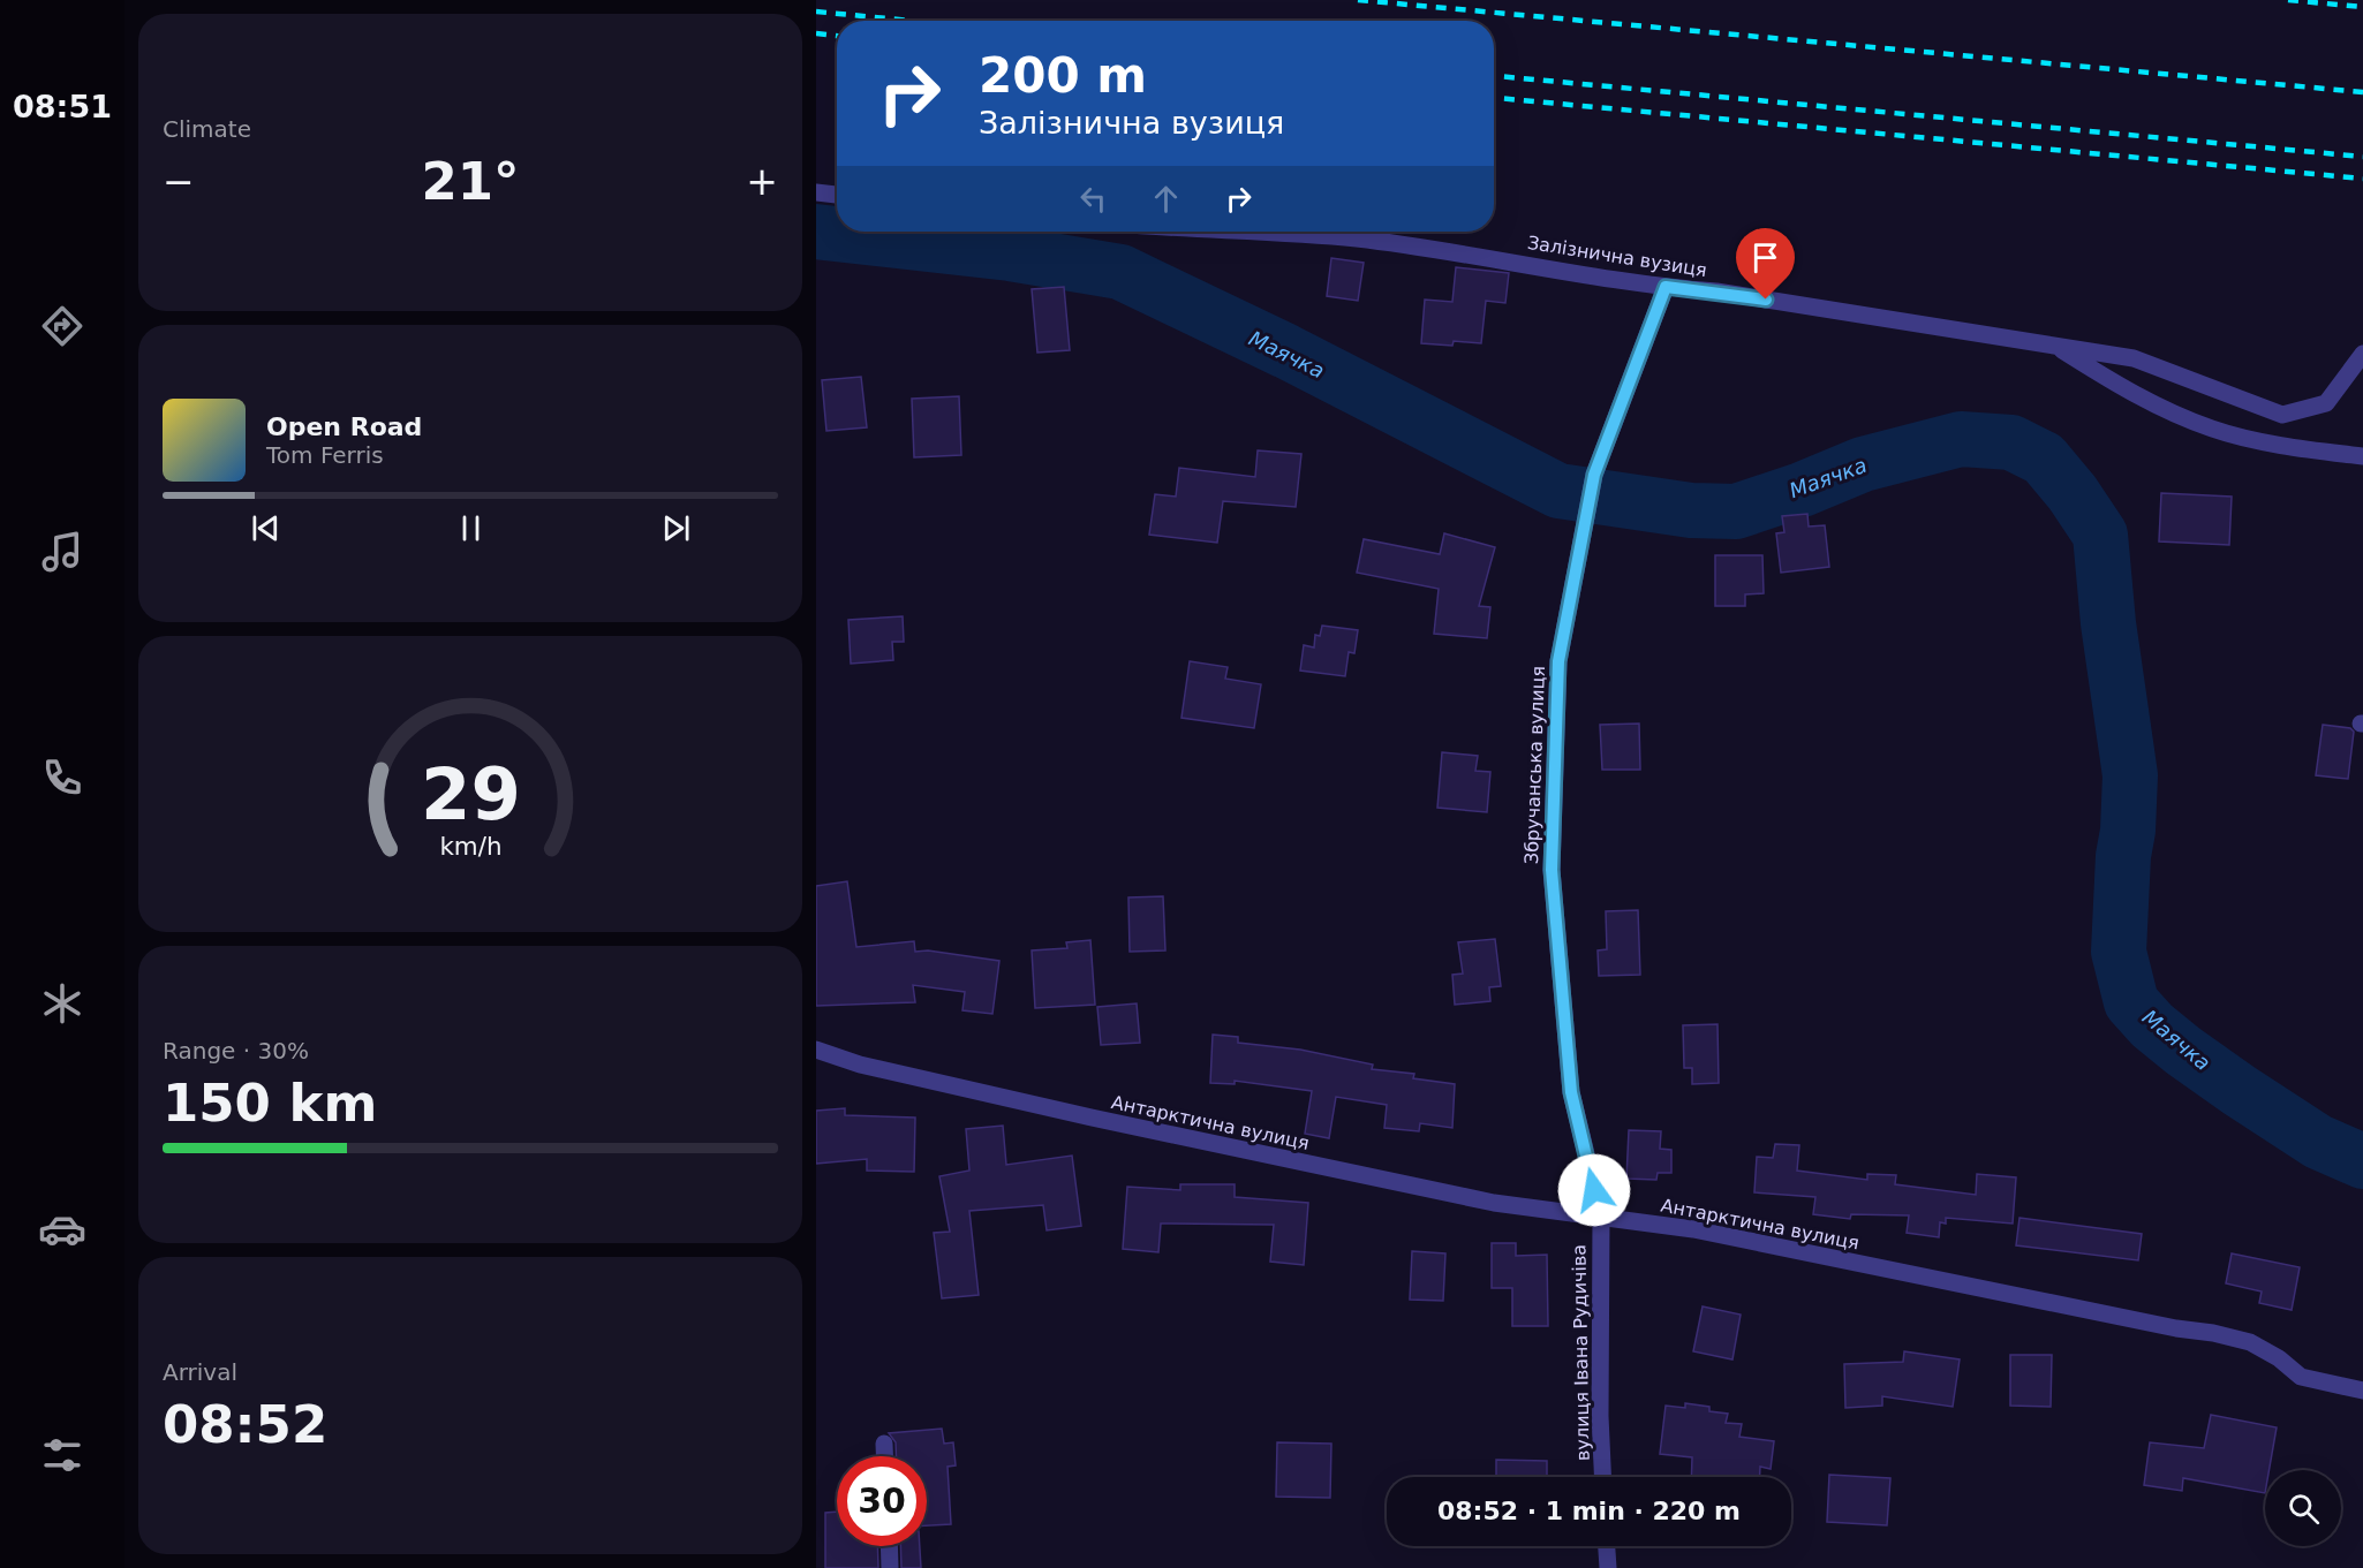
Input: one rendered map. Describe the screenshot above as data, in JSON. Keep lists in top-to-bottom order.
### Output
{
  "streets": {
    "street": [
      "Залізнична вузиця",
      "Збручанська вулиця",
      "Антарктична вулиця",
      "вулиця Івана Рудичіва"
    ]
  },
  "crossings": [
    ["Залізнична вузиця", "Збручанська вулиця"],
    ["Збручанська вулиця", "Антарктична вулиця"],
    ["Збручанська вулиця", "вулиця Івана Рудичіва"],
    ["Антарктична вулиця", "вулиця Івана Рудичіва"]
  ],
  "water": ["Маячка"],
  "page": {
    "tabs": "08:51",
    "tile": [
      "Climate",
      ["Range · 30%", "150 km"],
      ["Arrival", "08:52"]
    ],
    "turn": ["200 m", "Залізнична вузиця"],
    "heat": ["−", "21°", "+"],
    "song": ["Open Road", "Tom Ferris"],
    "limit": "30",
    "trip": "08:52 · 1 min · 220 m",
    "gauge": ["29", "km/h"]
  }
}
